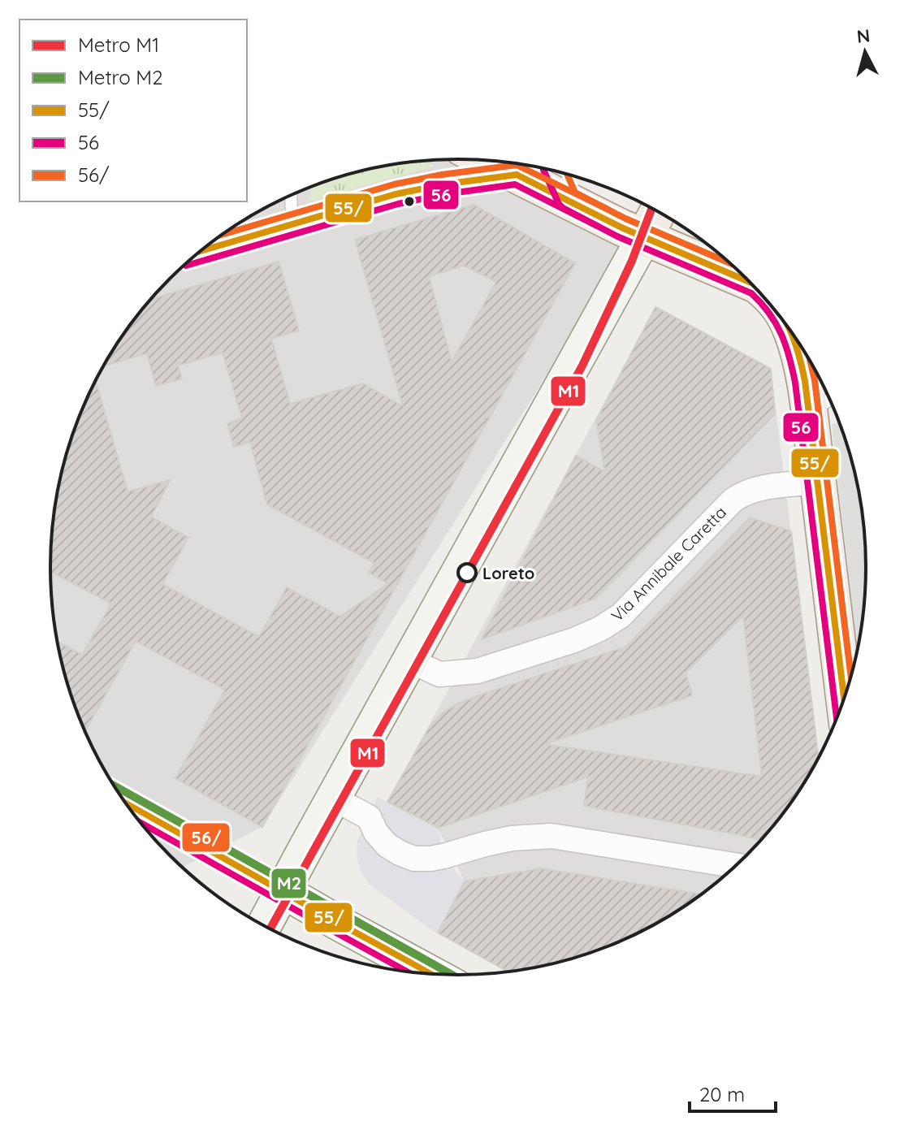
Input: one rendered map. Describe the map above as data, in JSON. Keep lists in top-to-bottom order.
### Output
{
  "streets": {
    "street": ["Via Annibale Caretta"]
  },
  "places": ["Loreto"],
  "lines": [
    "transit line 56/",
    "transit line 56",
    "transit line 55/",
    "metro line M1",
    "metro line M2"
  ],
  "legend": [
    "Metro M1",
    "Metro M2",
    "55/",
    "56",
    "56/"
  ],
  "scale_bar": "20 m",
  "north": "top"
}
